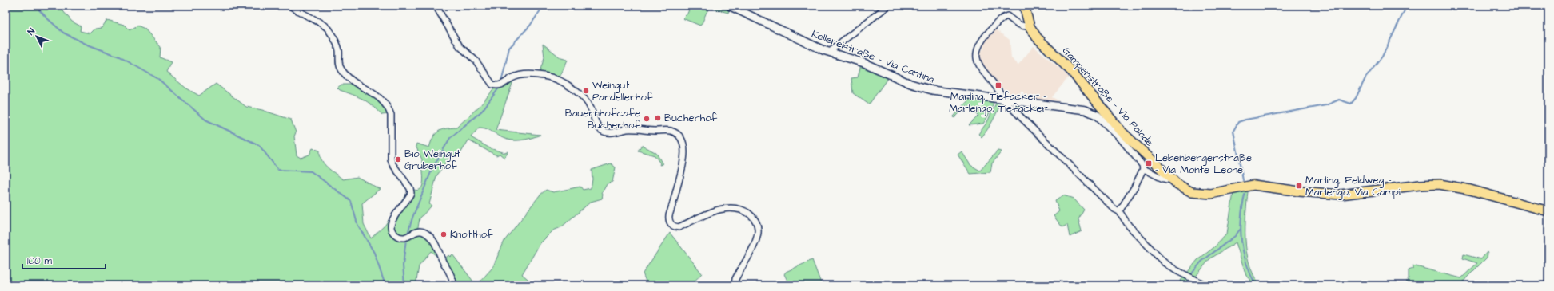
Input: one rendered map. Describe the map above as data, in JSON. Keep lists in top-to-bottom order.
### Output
{
  "streets": {
    "main road": ["Gampenstraße - Via Palade"],
    "street": ["Kellereistraße - Via Cantina"]
  },
  "crossings": [
    ["Kellereistraße - Via Cantina", "Gampenstraße - Via Palade"]
  ],
  "places": {
    "transit": ["Marling, Tiefacker - Marlengo, Tiefacker", "Lebenbergerstraße - Via Monte Leone", "Marling, Feldweg - Marlengo, Via Campi"],
    "other": [
      "Weingut Pardellerhof",
      "Bucherhof",
      "Bauernhofcafe Bucherhof",
      "Bio Weingut Gruberhof",
      "Knotthof"
    ]
  },
  "scale_bar": "100 m",
  "north": "top left"
}
